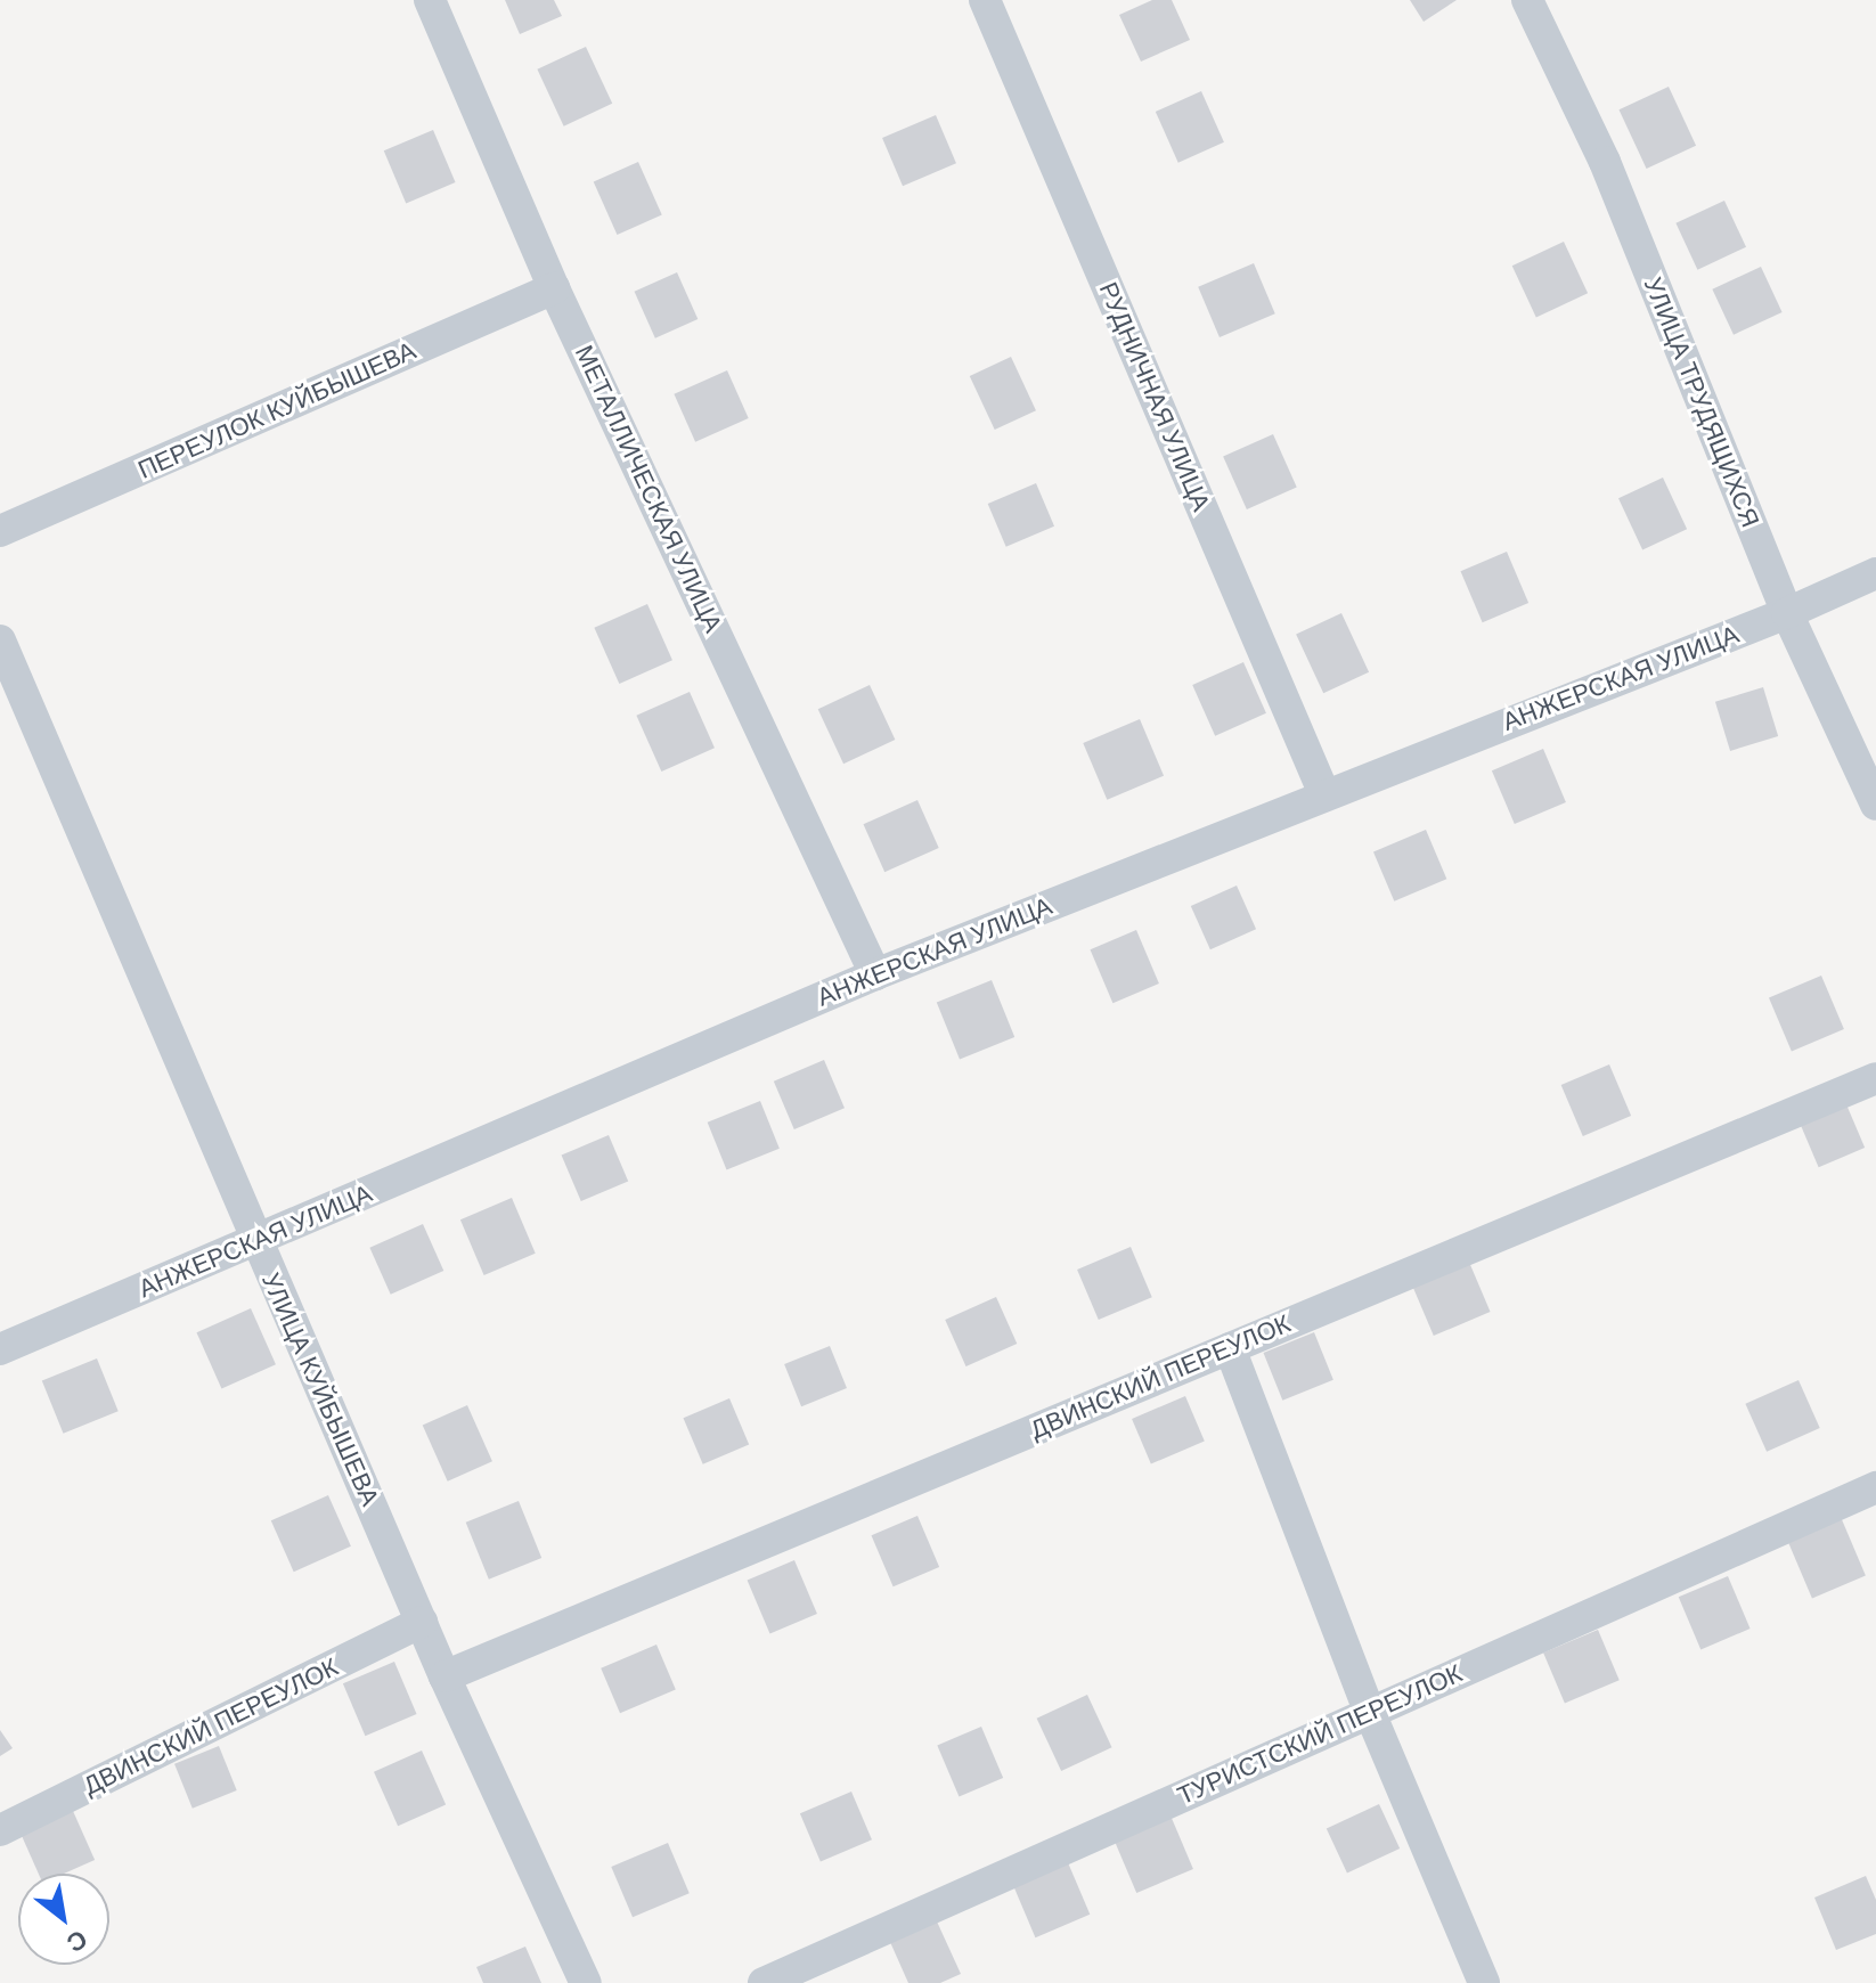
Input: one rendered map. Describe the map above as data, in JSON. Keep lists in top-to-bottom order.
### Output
{
  "streets": {
    "street": [
      "РУДНИЧНАЯ УЛИЦА",
      "УЛИЦА ТРУДЯЩИХСЯ",
      "ПЕРЕУЛОК КУЙБЫШЕВА",
      "МЕТАЛЛИЧЕСКАЯ УЛИЦА",
      "АНЖЕРСКАЯ УЛИЦА",
      "ДВИНСКИЙ ПЕРЕУЛОК",
      "УЛИЦА КУЙБЫШЕВА",
      "ТУРИСТСКИЙ ПЕРЕУЛОК"
    ]
  },
  "crossings": [
    ["РУДНИЧНАЯ УЛИЦА", "АНЖЕРСКАЯ УЛИЦА"],
    ["УЛИЦА ТРУДЯЩИХСЯ", "АНЖЕРСКАЯ УЛИЦА"],
    ["ПЕРЕУЛОК КУЙБЫШЕВА", "МЕТАЛЛИЧЕСКАЯ УЛИЦА"],
    ["МЕТАЛЛИЧЕСКАЯ УЛИЦА", "АНЖЕРСКАЯ УЛИЦА"],
    ["АНЖЕРСКАЯ УЛИЦА", "УЛИЦА КУЙБЫШЕВА"],
    ["ДВИНСКИЙ ПЕРЕУЛОК", "УЛИЦА КУЙБЫШЕВА"]
  ],
  "north": "bottom right"
}
